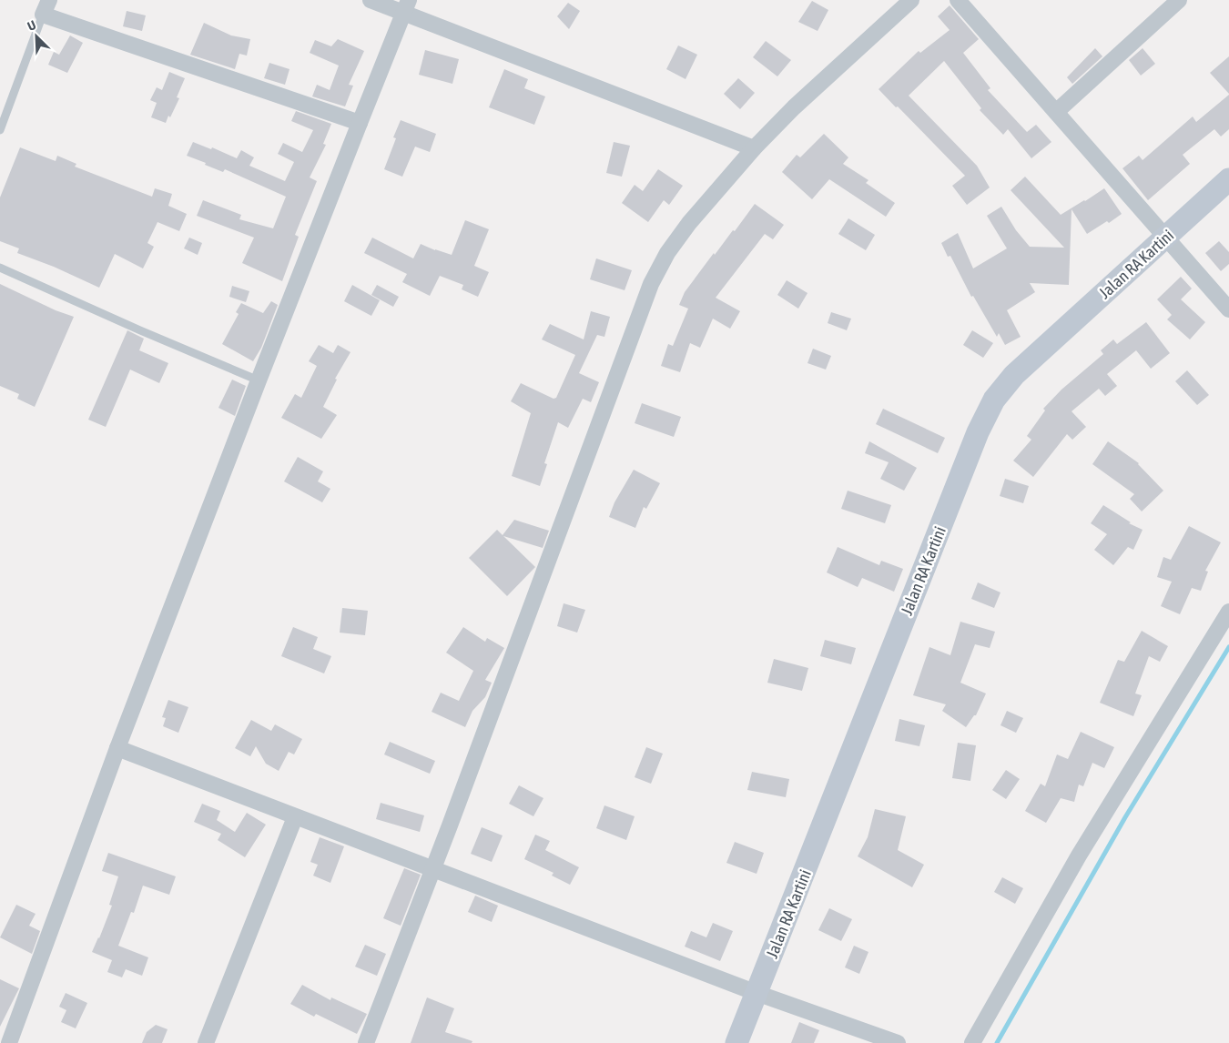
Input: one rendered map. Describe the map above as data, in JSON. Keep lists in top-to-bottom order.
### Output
{
  "streets": {
    "main road": ["Jalan RA Kartini"]
  },
  "north": "top left"
}
